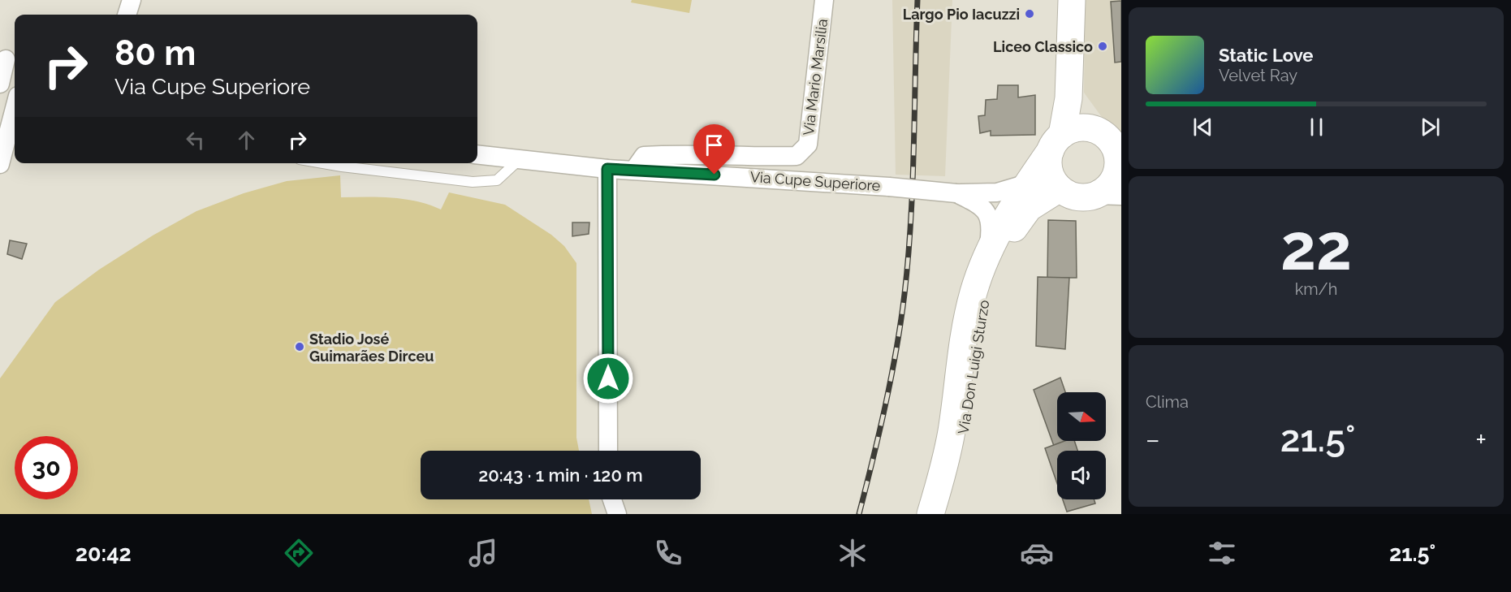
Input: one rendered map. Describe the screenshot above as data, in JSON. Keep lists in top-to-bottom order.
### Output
{
  "streets": {
    "street": ["Via Mario Marsilia", "Via Cupe Superiore", "Via Don Luigi Sturzo"]
  },
  "crossings": [
    ["Via Mario Marsilia", "Via Cupe Superiore"],
    ["Via Cupe Superiore", "Via Don Luigi Sturzo"]
  ],
  "places": ["Largo Pio Iacuzzi", "Liceo Classico", "Stadio José Guimarães Dirceu"],
  "north": "right",
  "page": {
    "turn": ["80 m", "Via Cupe Superiore"],
    "song": ["Static Love", "Velvet Ray"],
    "tile": [
      ["22", "km/h"],
      "Clima"
    ],
    "heat": ["−", "21.5°", "+"],
    "limit": "30",
    "trip": "20:43 · 1 min · 120 m",
    "tabs": ["20:42", "21.5°"]
  }
}
